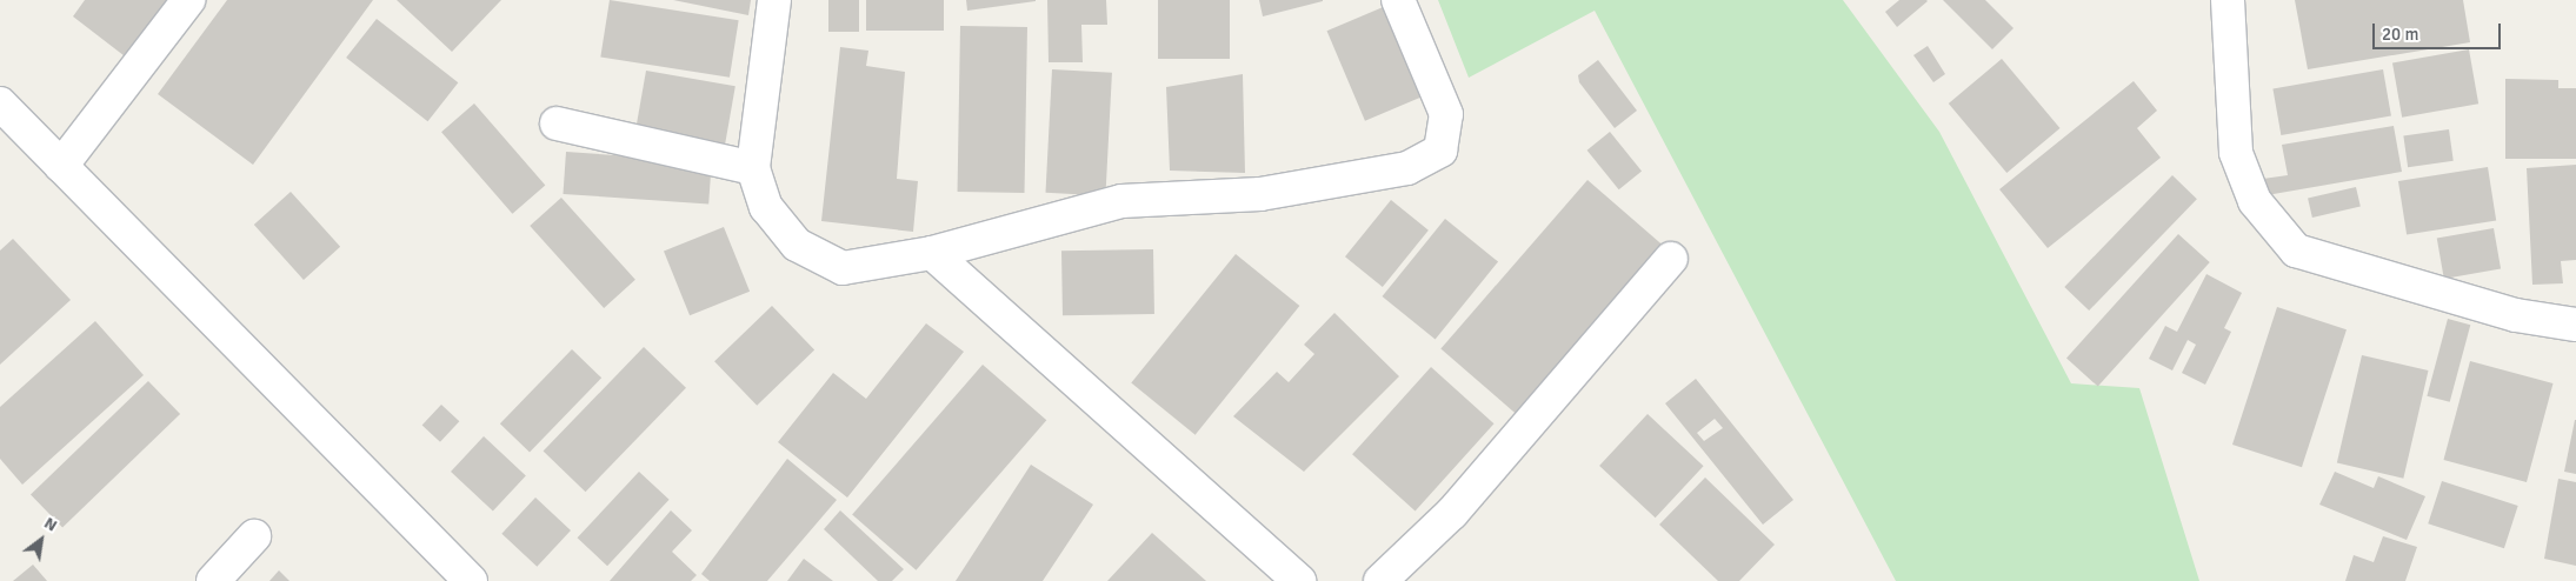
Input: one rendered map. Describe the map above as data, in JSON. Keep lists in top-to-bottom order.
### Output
{
  "scale_bar": "20 m",
  "north": "top right"
}
